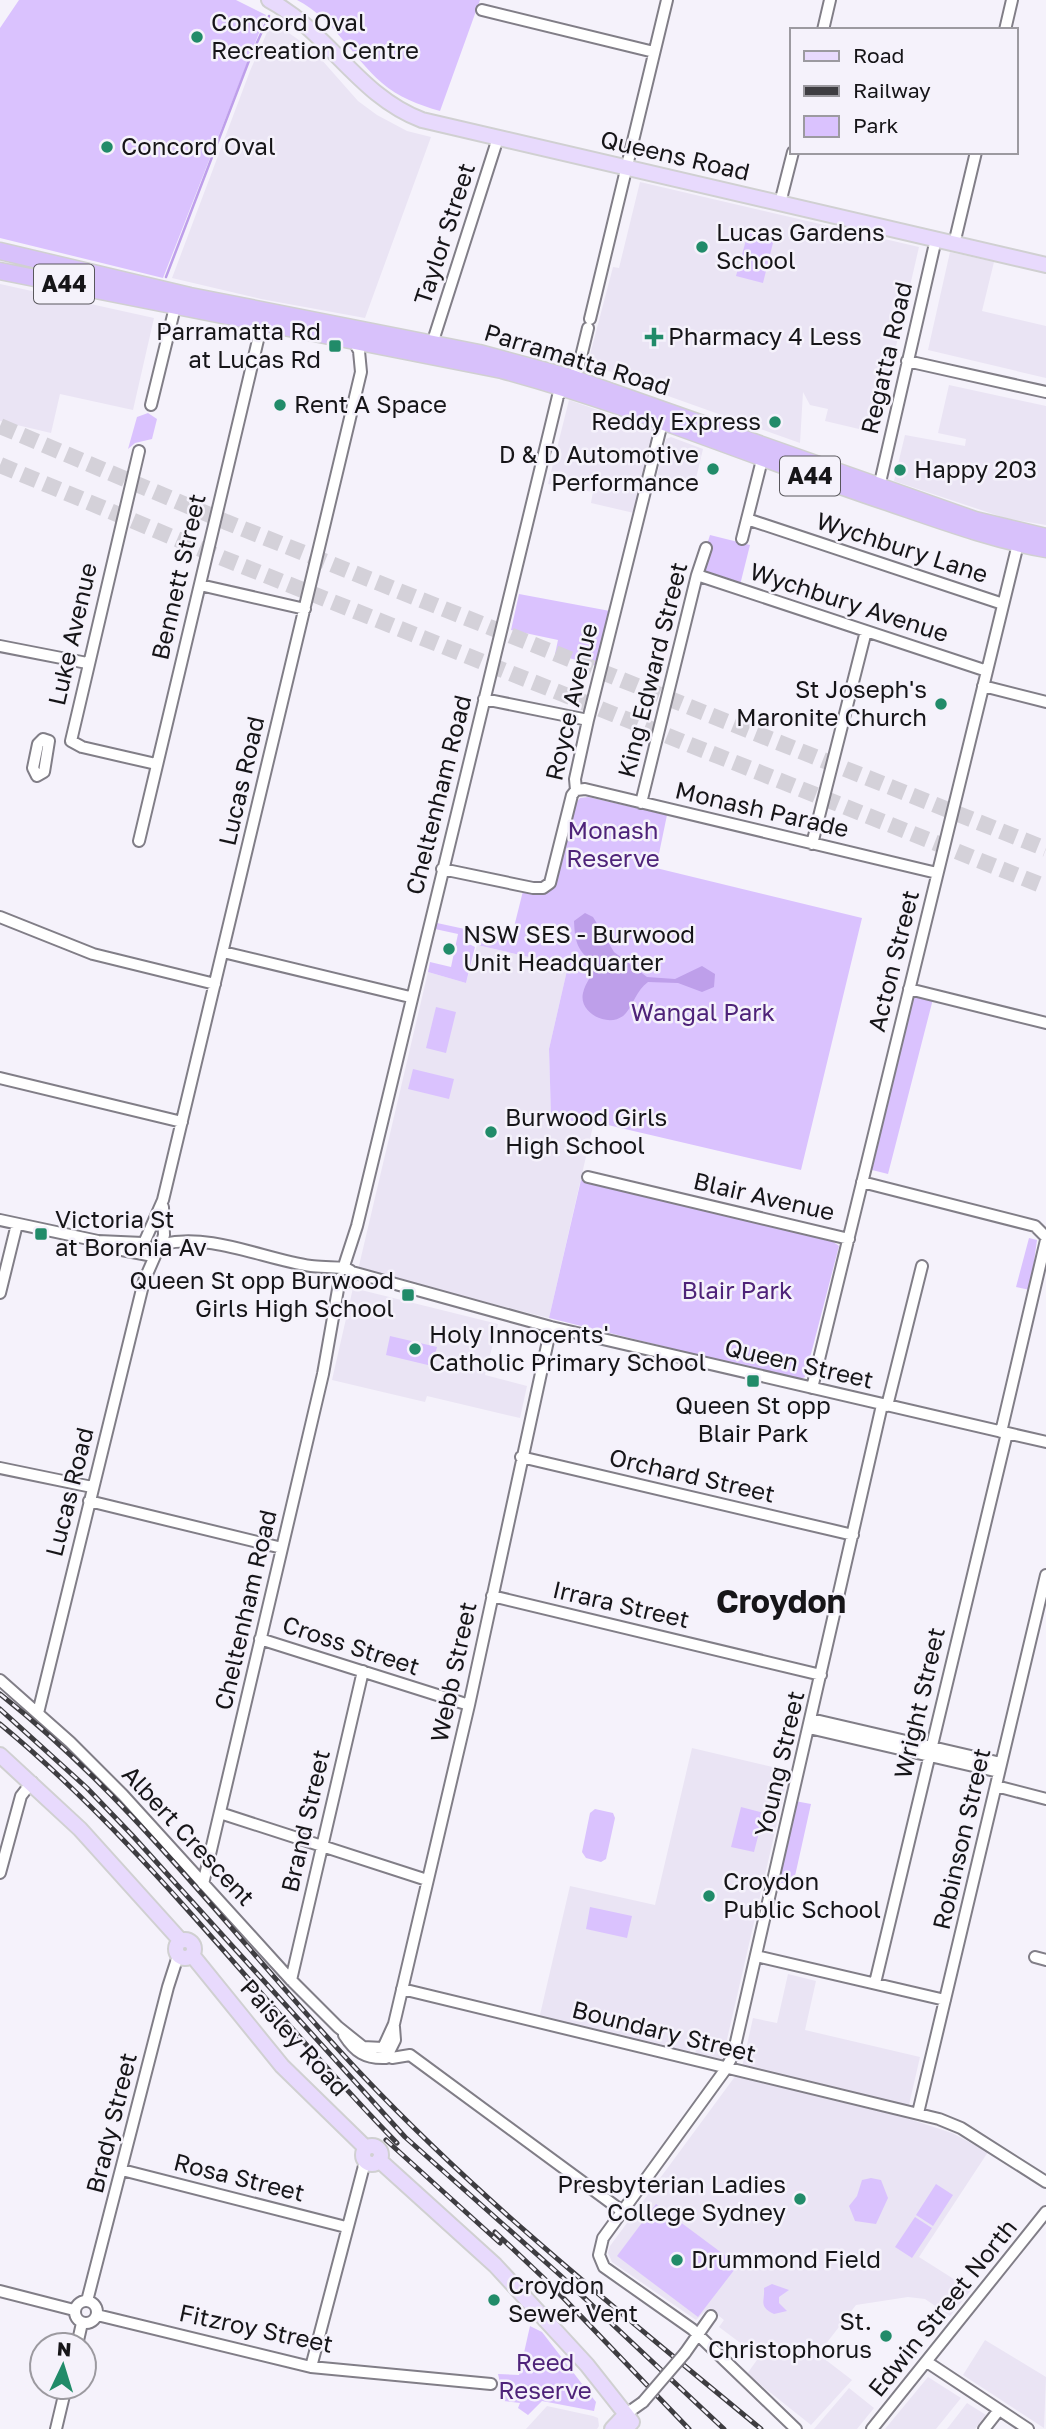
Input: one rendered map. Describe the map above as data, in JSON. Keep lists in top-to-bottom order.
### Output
{
  "streets": {
    "highway": ["A44", "Parramatta Road"],
    "main road": ["Queens Road", "Paisley Road"],
    "street": [
      "Taylor Street",
      "Regatta Road",
      "Wychbury Lane",
      "Bennett Street",
      "Wychbury Avenue",
      "Luke Avenue",
      "King Edward Street",
      "Royce Avenue",
      "Lucas Road",
      "Cheltenham Road",
      "Monash Parade",
      "Acton Street",
      "Blair Avenue",
      "Queen Street",
      "Orchard Street",
      "Irrara Street",
      "Cross Street",
      "Webb Street",
      "Wright Street",
      "Young Street",
      "Brand Street",
      "Albert Crescent",
      "Robinson Street",
      "Boundary Street",
      "Brady Street",
      "Rosa Street",
      "Edwin Street North",
      "Fitzroy Street"
    ]
  },
  "crossings": [
    ["Queens Road", "Taylor Street"],
    ["Queens Road", "Regatta Road"],
    ["Queens Road", "Cheltenham Road"],
    ["Taylor Street", "Parramatta Road"],
    ["Regatta Road", "Parramatta Road"],
    ["Parramatta Road", "Bennett Street"],
    ["Parramatta Road", "Royce Avenue"],
    ["Parramatta Road", "Lucas Road"],
    ["Parramatta Road", "Cheltenham Road"],
    ["Parramatta Road", "Acton Street"],
    ["Wychbury Lane", "Acton Street"],
    ["Bennett Street", "Luke Avenue"],
    ["Wychbury Avenue", "King Edward Street"],
    ["Wychbury Avenue", "Acton Street"],
    ["King Edward Street", "Monash Parade"],
    ["Royce Avenue", "Cheltenham Road"],
    ["Royce Avenue", "Monash Parade"],
    ["Lucas Road", "Queen Street"],
    ["Lucas Road", "Albert Crescent"],
    ["Cheltenham Road", "Queen Street"],
    ["Cheltenham Road", "Cross Street"],
    ["Cheltenham Road", "Albert Crescent"],
    ["Monash Parade", "Acton Street"],
    ["Acton Street", "Blair Avenue"],
    ["Acton Street", "Queen Street"],
    ["Queen Street", "Webb Street"],
    ["Queen Street", "Wright Street"],
    ["Queen Street", "Young Street"],
    ["Orchard Street", "Webb Street"],
    ["Orchard Street", "Young Street"],
    ["Irrara Street", "Webb Street"],
    ["Irrara Street", "Young Street"],
    ["Cross Street", "Webb Street"],
    ["Cross Street", "Brand Street"],
    ["Webb Street", "Albert Crescent"],
    ["Webb Street", "Boundary Street"],
    ["Young Street", "Boundary Street"],
    ["Brand Street", "Albert Crescent"],
    ["Robinson Street", "Boundary Street"],
    ["Paisley Road", "Brady Street"],
    ["Brady Street", "Rosa Street"],
    ["Brady Street", "Fitzroy Street"]
  ],
  "districts": ["Croydon"],
  "parks": [
    "Monash Reserve",
    "Wangal Park",
    "Blair Park",
    "Reed Reserve"
  ],
  "places": {
    "other": [
      "Concord Oval Recreation Centre",
      "Concord Oval",
      "Lucas Gardens School",
      "Rent A Space",
      "Reddy Express",
      "D & D Automotive Performance",
      "Happy 203",
      "St Joseph's Maronite Church",
      "NSW SES - Burwood Unit Headquarter",
      "Burwood Girls High School",
      "Holy Innocents' Catholic Primary School",
      "Croydon Public School",
      "Presbyterian Ladies College Sydney",
      "Drummond Field",
      "Croydon Sewer Vent",
      "St. Christophorus"
    ],
    "health": ["Pharmacy 4 Less"],
    "transit": [
      "Parramatta Rd at Lucas Rd",
      "Victoria St at Boronia Av",
      "Queen St opp Burwood Girls High School",
      "Queen St opp Blair Park"
    ]
  },
  "legend": ["Road", "Railway", "Park"],
  "north": "top"
}
